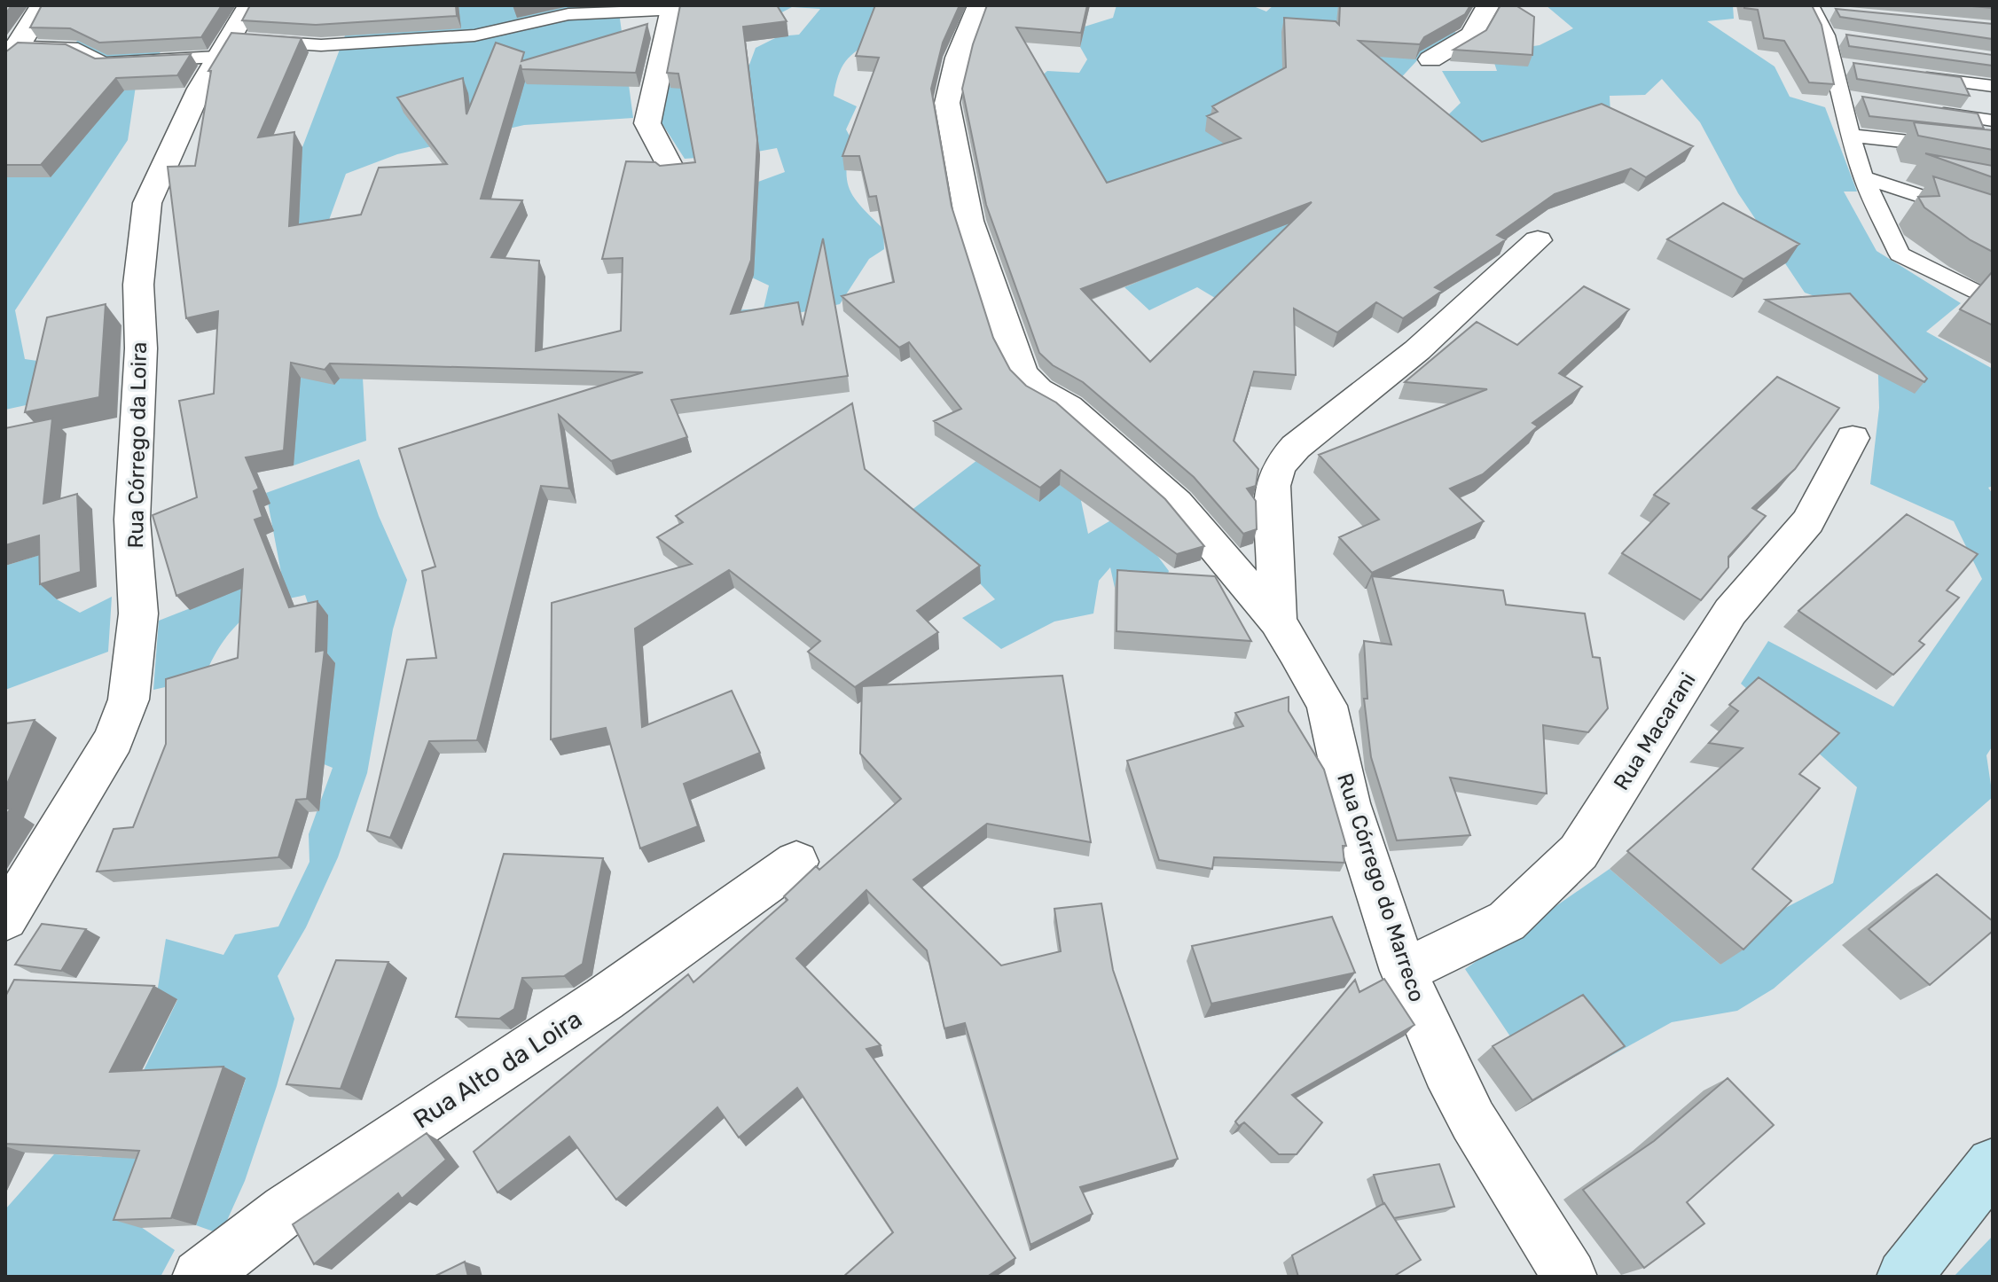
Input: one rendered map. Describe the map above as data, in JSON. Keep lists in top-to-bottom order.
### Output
{
  "streets": {
    "street": [
      "Rua Córrego da Loira",
      "Rua Macarani",
      "Rua Córrego do Marreco",
      "Rua Alto da Loira"
    ]
  },
  "crossings": [
    ["Rua Macarani", "Rua Córrego do Marreco"]
  ]
}
